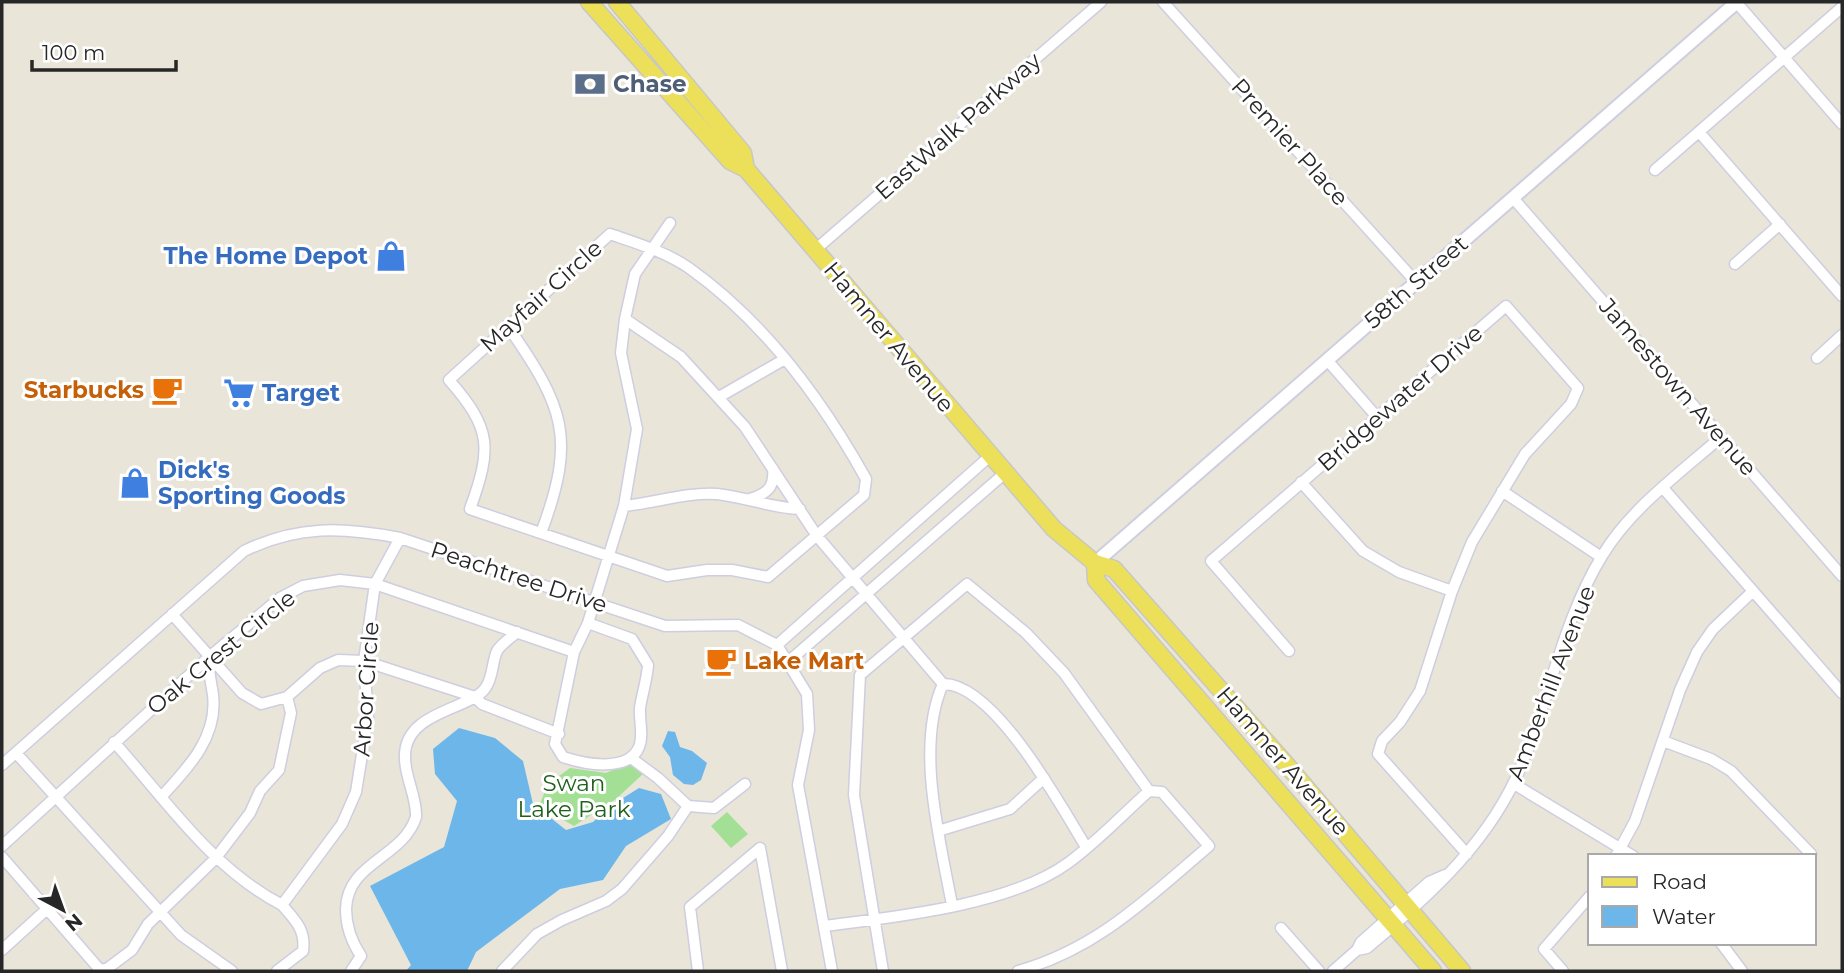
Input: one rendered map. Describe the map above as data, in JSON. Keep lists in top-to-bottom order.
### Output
{
  "streets": {
    "main road": ["Hamner Avenue"],
    "street": [
      "EastWalk Parkway",
      "Premier Place",
      "58th Street",
      "Mayfair Circle",
      "Jamestown Avenue",
      "Bridgewater Drive",
      "Peachtree Drive",
      "Oak Crest Circle",
      "Amberhill Avenue",
      "Arbor Circle"
    ]
  },
  "crossings": [
    ["EastWalk Parkway", "Hamner Avenue"],
    ["Premier Place", "58th Street"],
    ["58th Street", "Hamner Avenue"],
    ["58th Street", "Jamestown Avenue"],
    ["Mayfair Circle", "Peachtree Drive"],
    ["Mayfair Circle", "Oak Crest Circle"],
    ["Hamner Avenue", "Amberhill Avenue"],
    ["Jamestown Avenue", "Amberhill Avenue"],
    ["Peachtree Drive", "Arbor Circle"],
    ["Oak Crest Circle", "Arbor Circle"]
  ],
  "parks": ["Swan Lake Park"],
  "places": {
    "bank": ["Chase"],
    "shop": ["The Home Depot", "Dick's Sporting Goods"],
    "cafe": ["Starbucks", "Lake Mart"],
    "supermarket": ["Target"]
  },
  "legend": ["Road", "Water"],
  "scale_bar": "100 m",
  "north": "bottom right"
}
